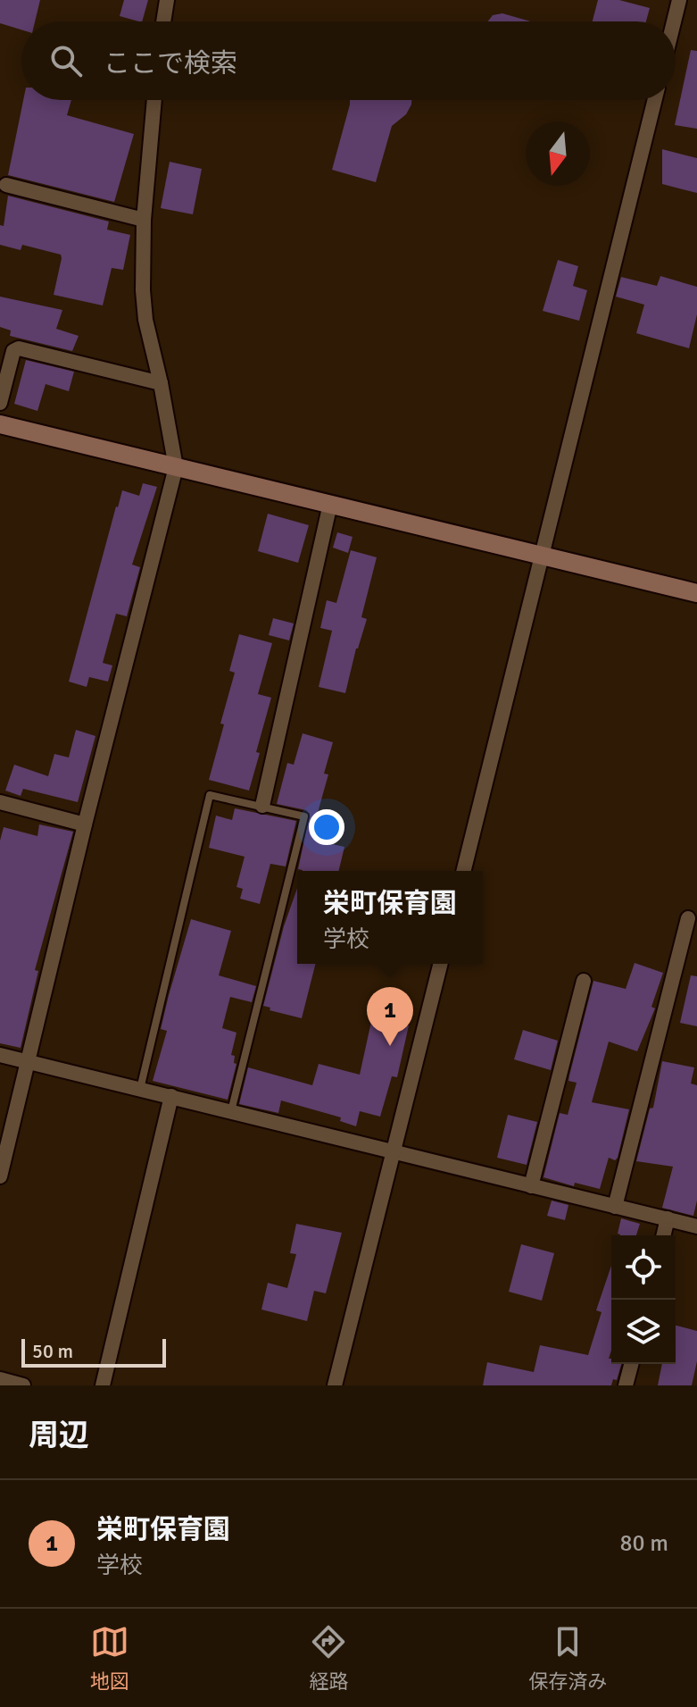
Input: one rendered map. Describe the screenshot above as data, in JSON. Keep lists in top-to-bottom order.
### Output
{
  "scale_bar": "50 m",
  "north": "bottom",
  "page": {
    "search": "ここで検索",
    "popup": ["栄町保育園", "学校"],
    "pins": "1",
    "scale": "50 m",
    "heading": "周辺",
    "list": [
      {
        "mark": "1",
        "name": "栄町保育園",
        "note": "学校",
        "value": "80 m"
      }
    ],
    "nav": ["地図", "経路", "保存済み"]
  }
}
